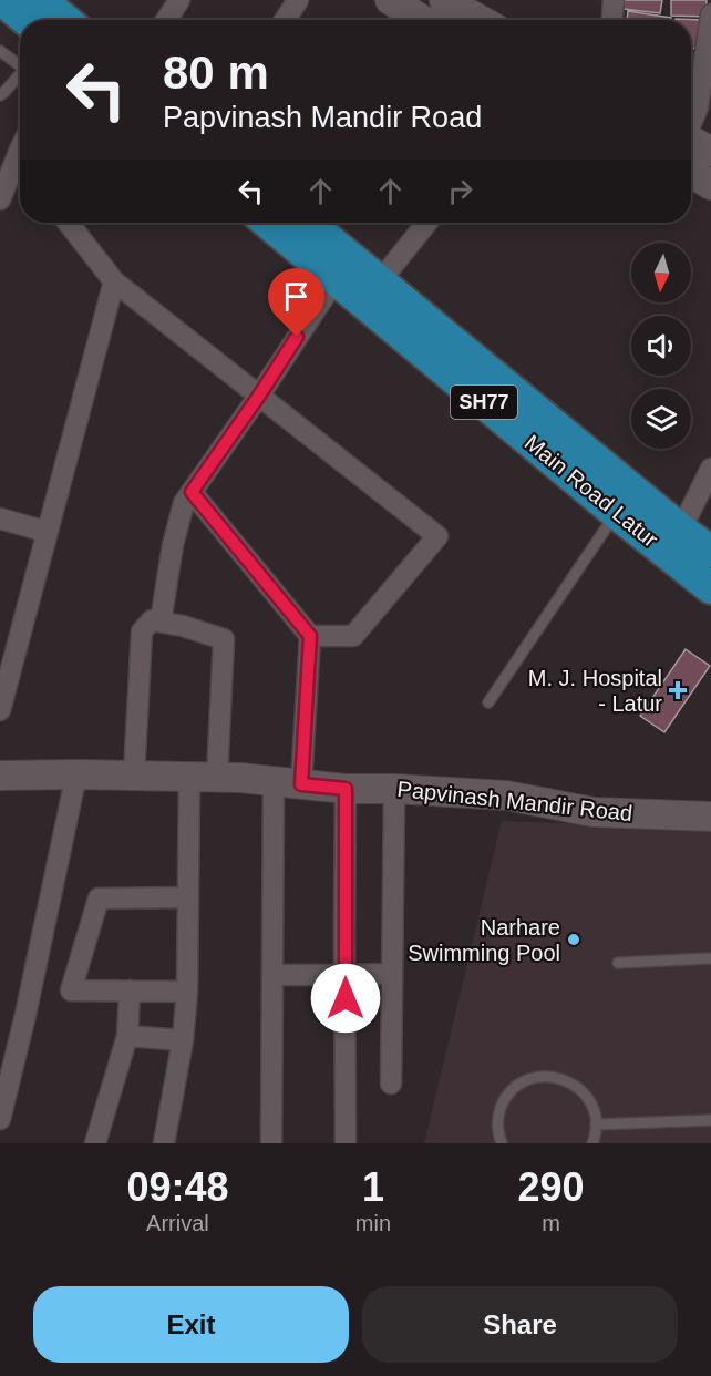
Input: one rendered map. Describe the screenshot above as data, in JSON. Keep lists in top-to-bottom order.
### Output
{
  "streets": {
    "main road": ["SH77", "Main Road Latur"],
    "street": ["Papvinash Mandir Road"]
  },
  "places": {
    "health": ["M. J. Hospital - Latur"],
    "other": ["Narhare Swimming Pool"]
  },
  "north": "bottom",
  "page": {
    "turn": ["80 m", "Papvinash Mandir Road"],
    "eta": [
      "09:48",
      "Arrival",
      "1",
      "min",
      "290",
      "m"
    ],
    "buttons": ["Exit", "Share"]
  }
}
